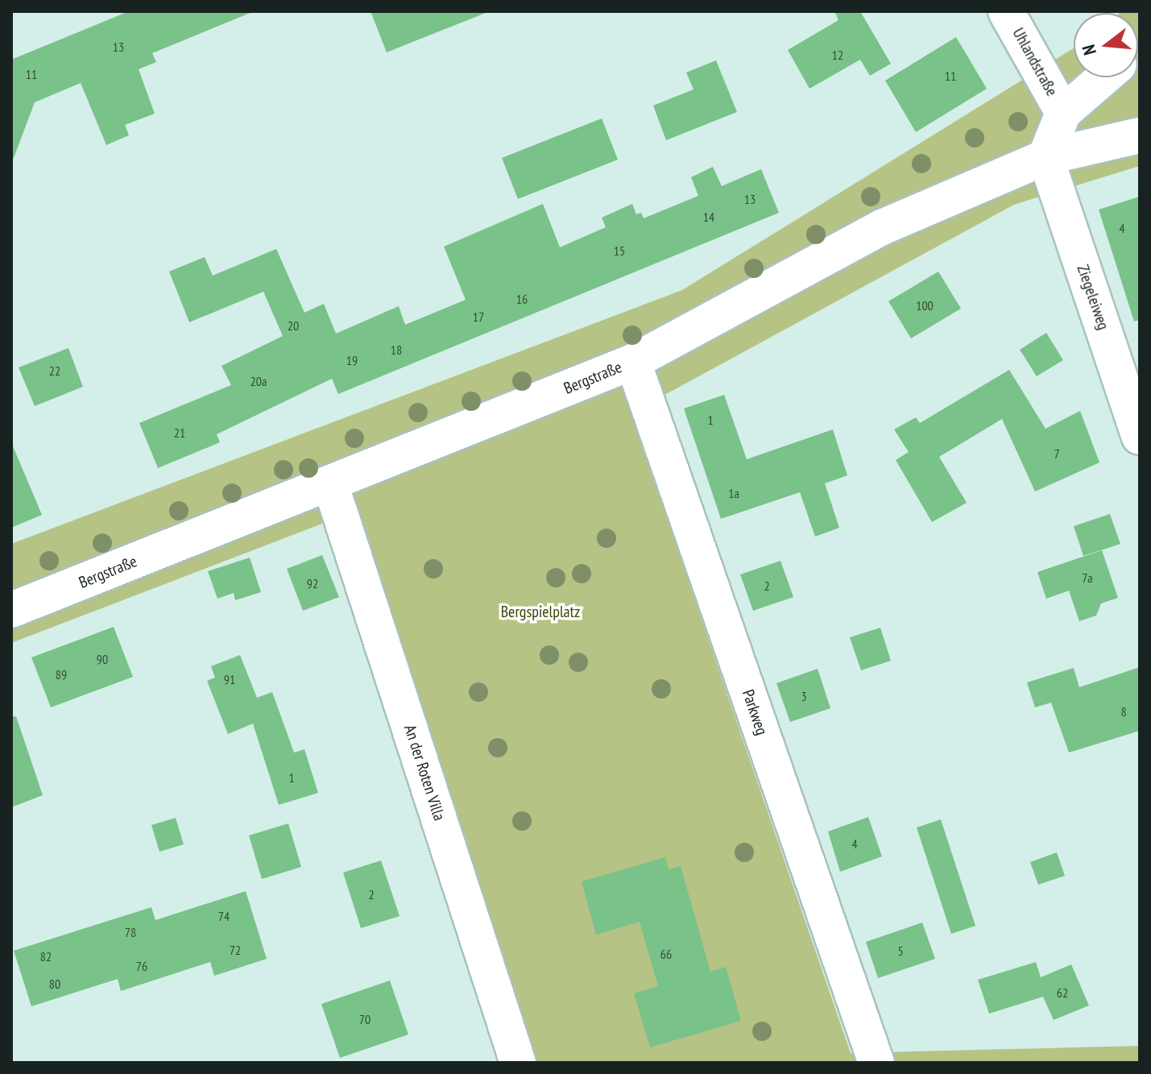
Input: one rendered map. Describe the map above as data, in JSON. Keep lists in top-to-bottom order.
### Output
{
  "streets": {
    "street": [
      "Uhlandstraße",
      "Ziegeleiweg",
      "Bergstraße",
      "Parkweg",
      "An der Roten Villa"
    ]
  },
  "crossings": [
    ["Ziegeleiweg", "Bergstraße"],
    ["Bergstraße", "Parkweg"],
    ["Bergstraße", "An der Roten Villa"]
  ],
  "parks": ["Bergspielplatz"],
  "house_numbers": [
    "13",
    "12",
    "11",
    "11",
    "13",
    "14",
    "4",
    "15",
    "16",
    "100",
    "17",
    "20",
    "18",
    "19",
    "22",
    "20a",
    "1",
    "21",
    "7",
    "1a",
    "7a",
    "92",
    "2",
    "90",
    "89",
    "91",
    "3",
    "8",
    "1",
    "4",
    "2",
    "74",
    "78",
    "72",
    "5",
    "66",
    "82",
    "76",
    "80",
    "62",
    "70"
  ],
  "north": "left"
}
